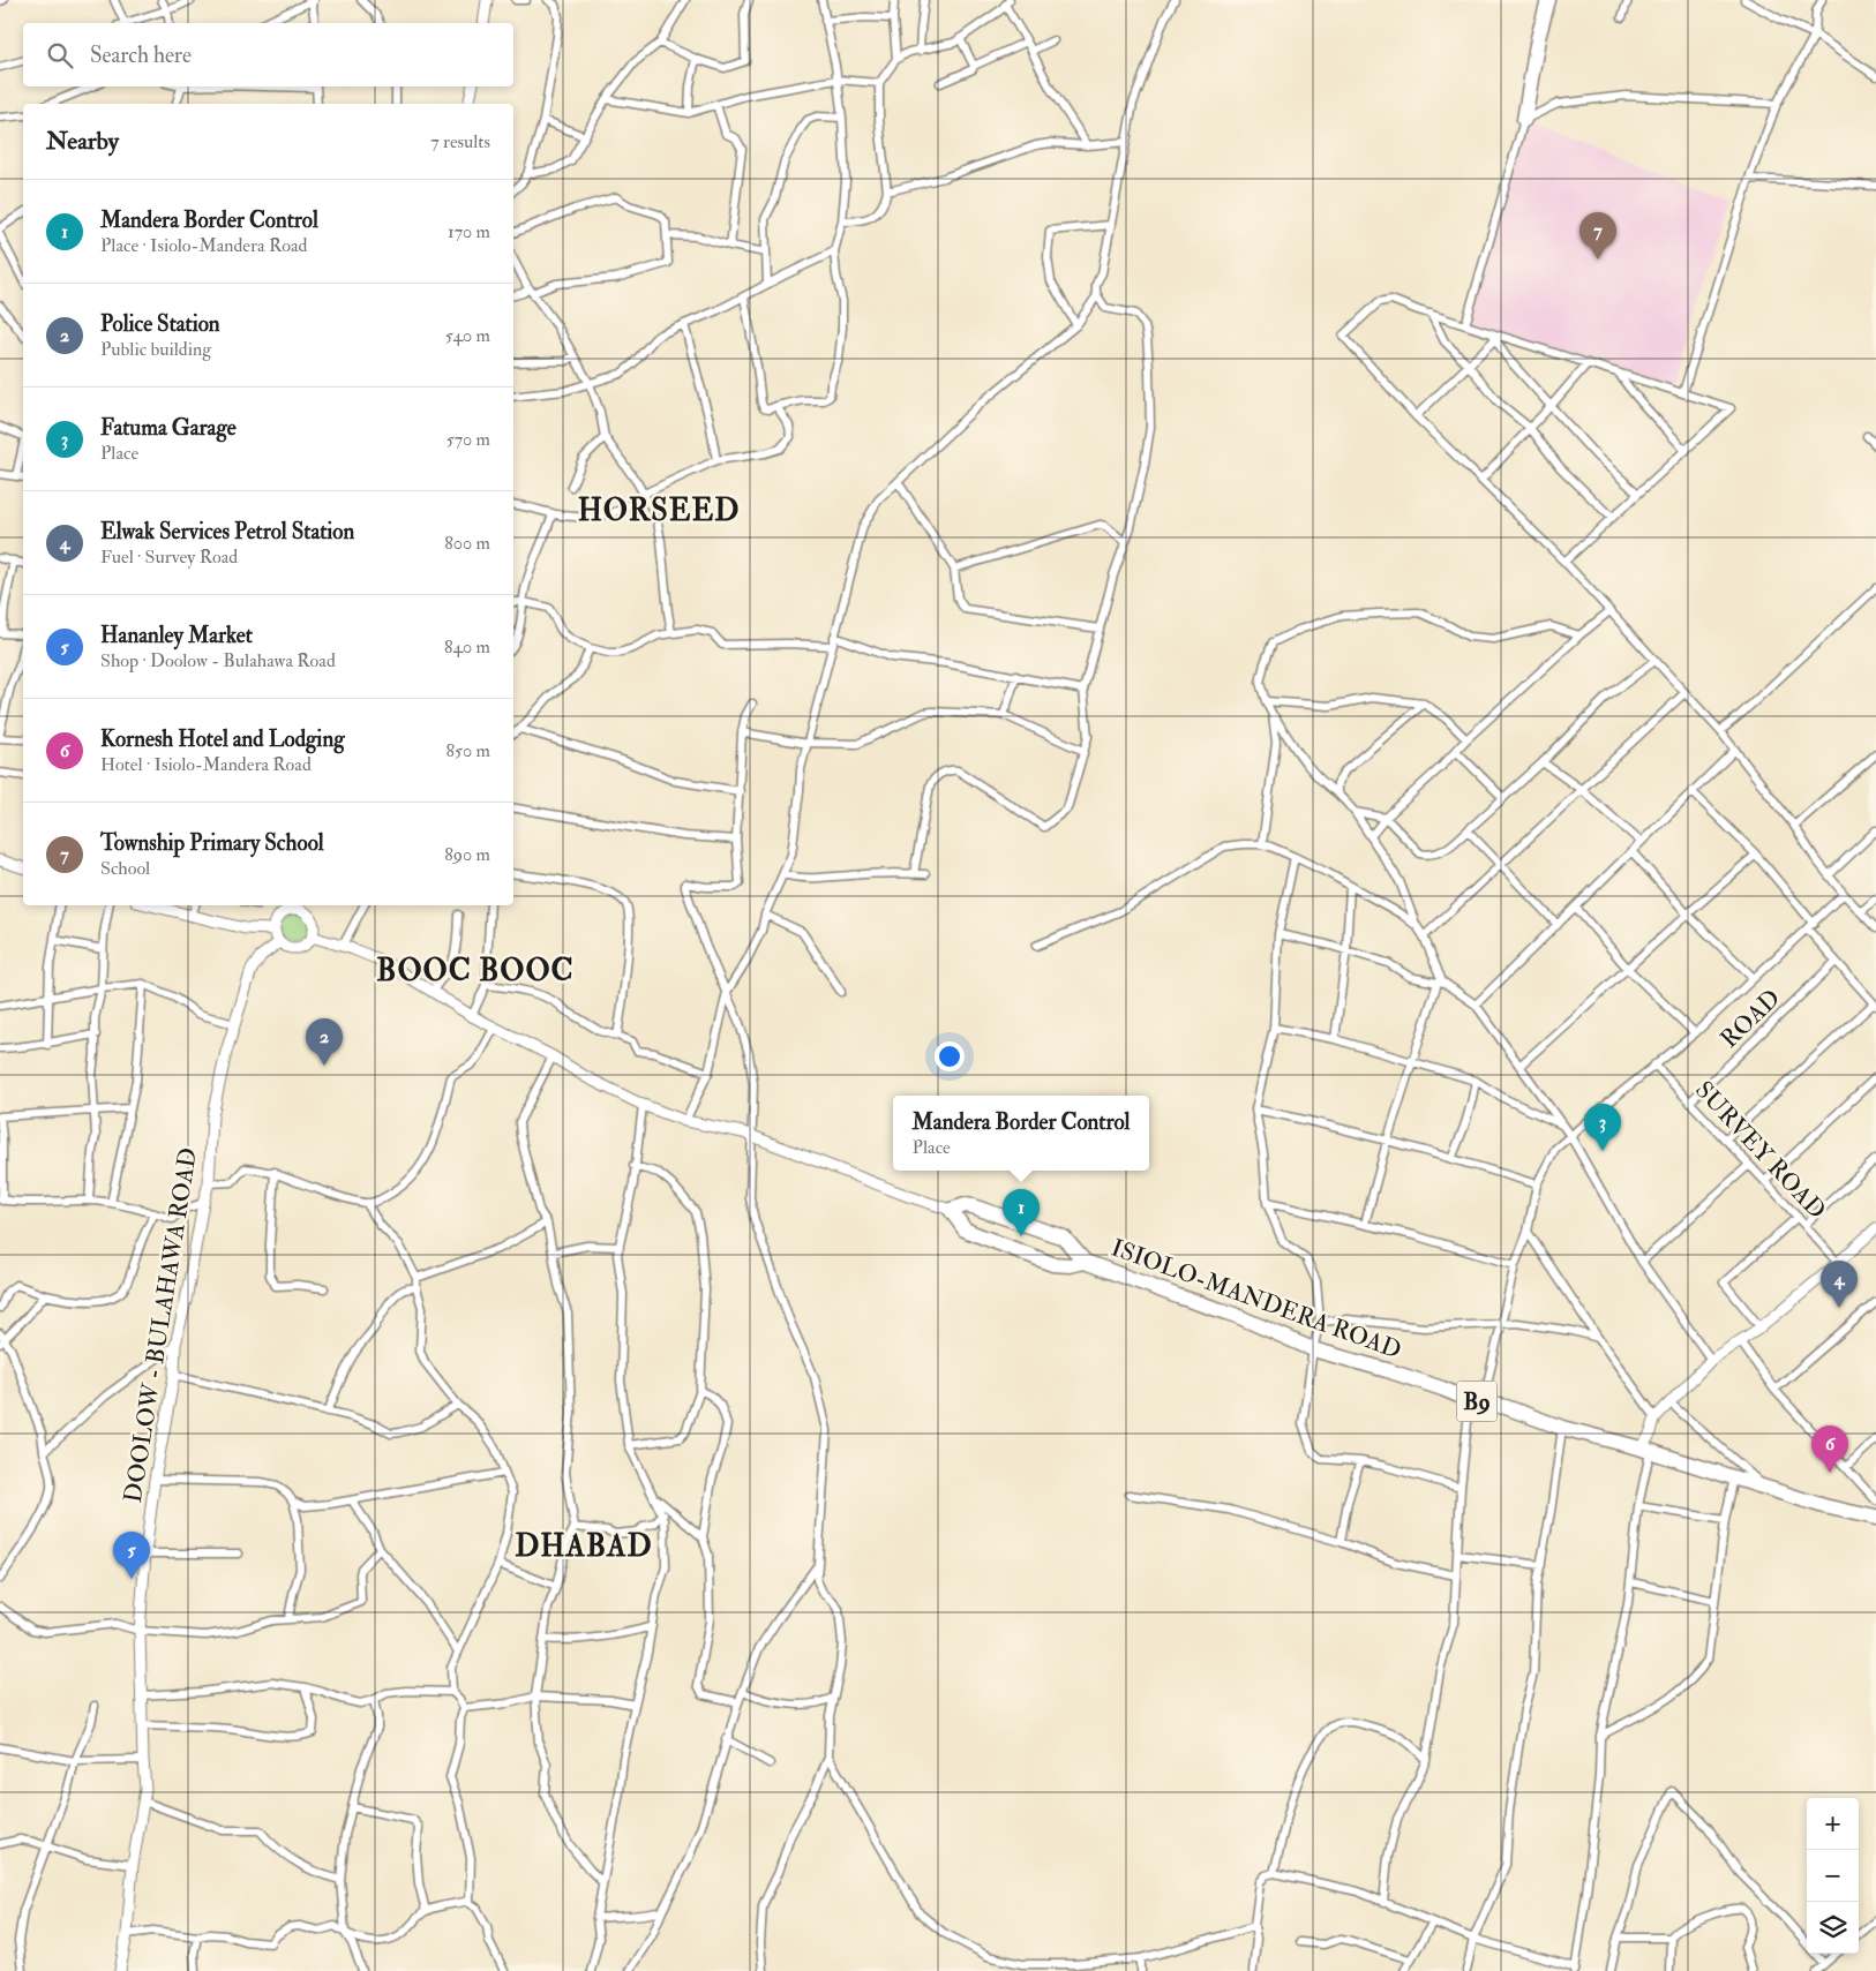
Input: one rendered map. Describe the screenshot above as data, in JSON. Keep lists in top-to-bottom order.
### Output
{
  "streets": {
    "highway": ["ISIOLO-MANDERA ROAD", "B9"],
    "main road": ["DOOLOW - BULAHAWA ROAD"],
    "street": ["ROAD", "SURVEY ROAD"]
  },
  "crossings": [
    ["ROAD", "SURVEY ROAD"],
    ["ISIOLO-MANDERA ROAD", "B9"]
  ],
  "districts": ["HORSEED", "BOOC BOOC", "DHABAD"],
  "page": {
    "search": "Search here",
    "heading": ["Nearby", "7 results"],
    "list": [
      {
        "mark": "1",
        "name": "Mandera Border Control",
        "note": "Place · Isiolo-Mandera Road",
        "value": "170 m"
      },
      {
        "mark": "2",
        "name": "Police Station",
        "note": "Public building",
        "value": "540 m"
      },
      {
        "mark": "3",
        "name": "Fatuma Garage",
        "note": "Place",
        "value": "570 m"
      },
      {
        "mark": "4",
        "name": "Elwak Services Petrol Station",
        "note": "Fuel · Survey Road",
        "value": "800 m"
      },
      {
        "mark": "5",
        "name": "Hananley Market",
        "note": "Shop · Doolow - Bulahawa Road",
        "value": "840 m"
      },
      {
        "mark": "6",
        "name": "Kornesh Hotel and Lodging",
        "note": "Hotel · Isiolo-Mandera Road",
        "value": "850 m"
      },
      {
        "mark": "7",
        "name": "Township Primary School",
        "note": "School",
        "value": "890 m"
      }
    ],
    "pins": [
      "7",
      "2",
      "3",
      "1",
      "4",
      "6",
      "5"
    ],
    "popup": ["Mandera Border Control", "Place"],
    "map_buttons": ["+", "−"]
  }
}
